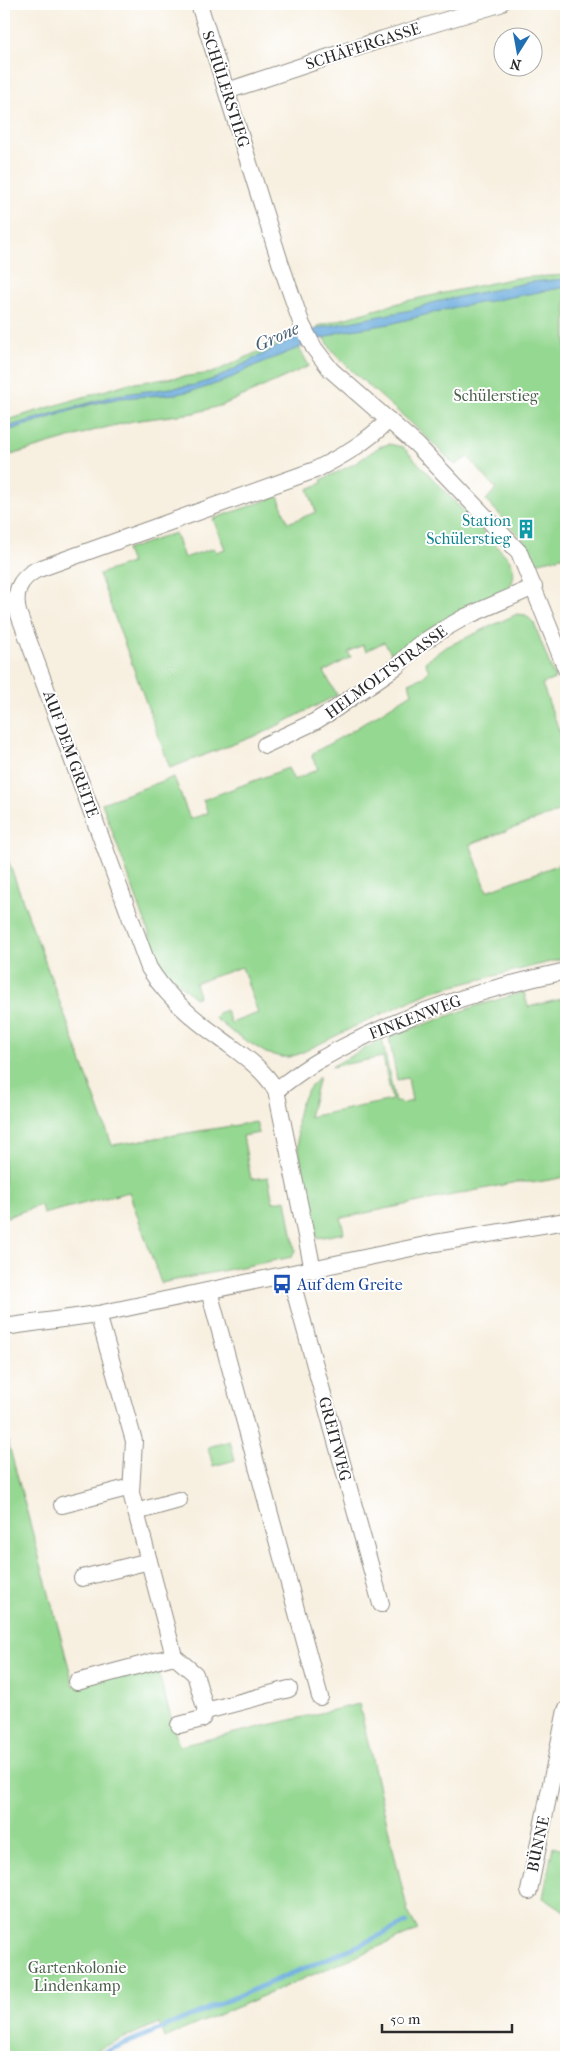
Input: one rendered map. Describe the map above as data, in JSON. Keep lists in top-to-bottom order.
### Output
{
  "streets": {
    "street": [
      "SCHÄFERGASSE",
      "SCHÜLERSTIEG",
      "HELMOLTSTRASSE",
      "AUF DEM GREITE",
      "FINKENWEG",
      "GREITWEG",
      "BÜNNE"
    ]
  },
  "crossings": [
    ["SCHÄFERGASSE", "SCHÜLERSTIEG"],
    ["SCHÜLERSTIEG", "HELMOLTSTRASSE"],
    ["SCHÜLERSTIEG", "AUF DEM GREITE"],
    ["AUF DEM GREITE", "FINKENWEG"]
  ],
  "water": ["Grone"],
  "parks": ["Schülerstieg", "Gartenkolonie Lindenkamp"],
  "places": {
    "building": ["Station Schülerstieg"],
    "bus stop": ["Auf dem Greite"]
  },
  "scale_bar": "50 m",
  "north": "bottom"
}
